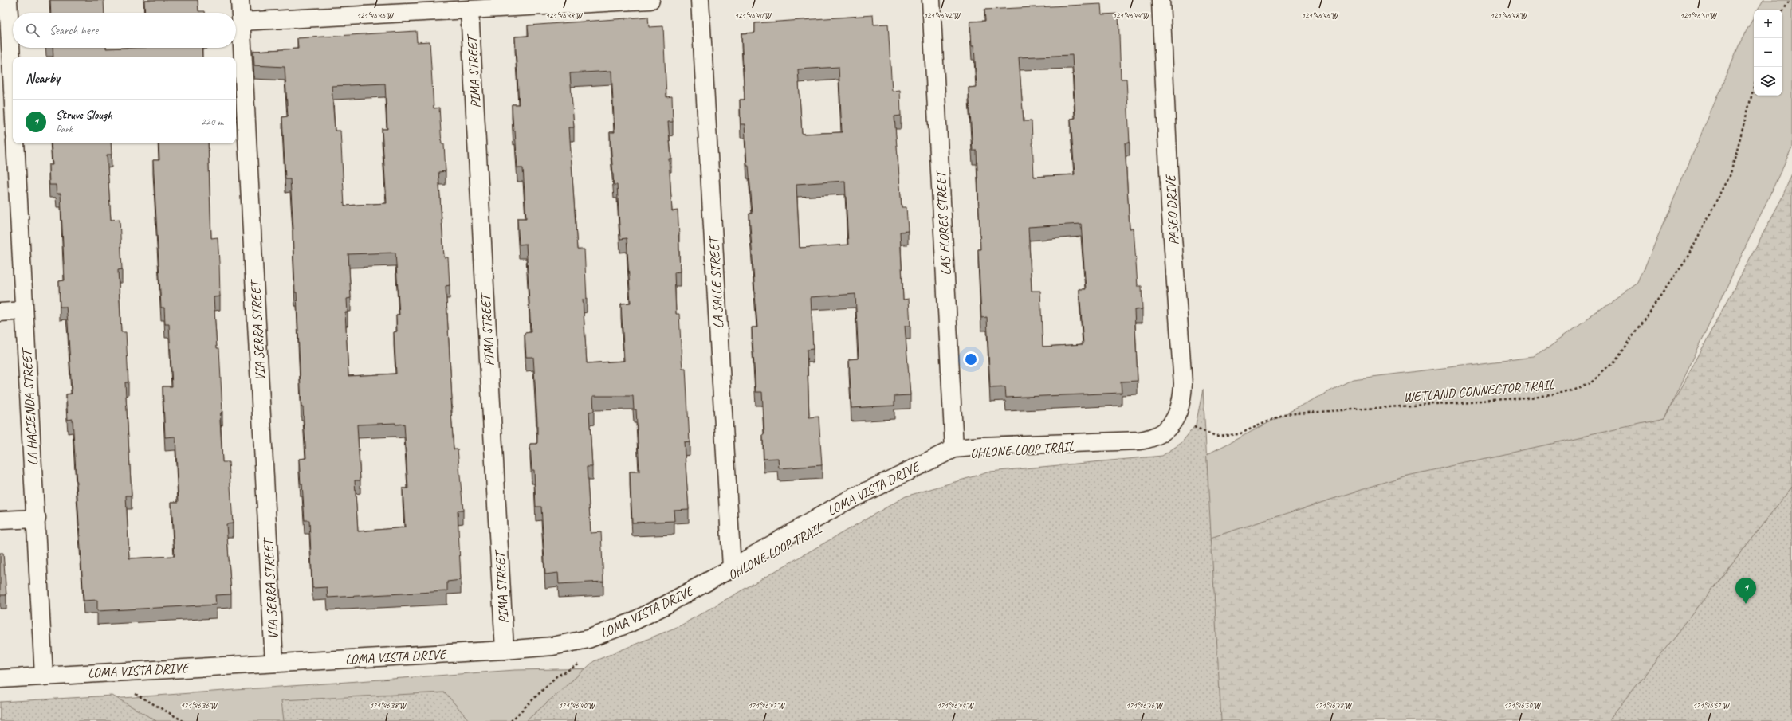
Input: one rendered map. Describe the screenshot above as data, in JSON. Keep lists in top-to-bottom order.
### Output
{
  "streets": {
    "street": [
      "PIMA STREET",
      "PASEO DRIVE",
      "LAS FLORES STREET",
      "LA SALLE STREET",
      "VIA SERRA STREET",
      "LA HACIENDA STREET",
      "LOMA VISTA DRIVE"
    ],
    "path": ["WETLAND CONNECTOR TRAIL"]
  },
  "crossings": [
    ["PIMA STREET", "LOMA VISTA DRIVE"],
    ["PASEO DRIVE", "WETLAND CONNECTOR TRAIL"],
    ["PASEO DRIVE", "LOMA VISTA DRIVE"],
    ["LAS FLORES STREET", "LOMA VISTA DRIVE"],
    ["LA SALLE STREET", "LOMA VISTA DRIVE"],
    ["VIA SERRA STREET", "LOMA VISTA DRIVE"],
    ["WETLAND CONNECTOR TRAIL", "LOMA VISTA DRIVE"],
    ["LA HACIENDA STREET", "LOMA VISTA DRIVE"]
  ],
  "page": {
    "map_buttons": ["+", "−"],
    "search": "Search here",
    "heading": "Nearby",
    "list": [
      {
        "mark": "1",
        "name": "Struve Slough",
        "note": "Park",
        "value": "220 m"
      }
    ],
    "pins": "1"
  },
  "coordinates": [
    "121°46'36\"W",
    "121°46'38\"W",
    "121°46'40\"W",
    "121°46'42\"W",
    "121°46'44\"W",
    "121°46'46\"W",
    "121°46'48\"W",
    "121°46'50\"W",
    "121°46'52\"W"
  ]
}
